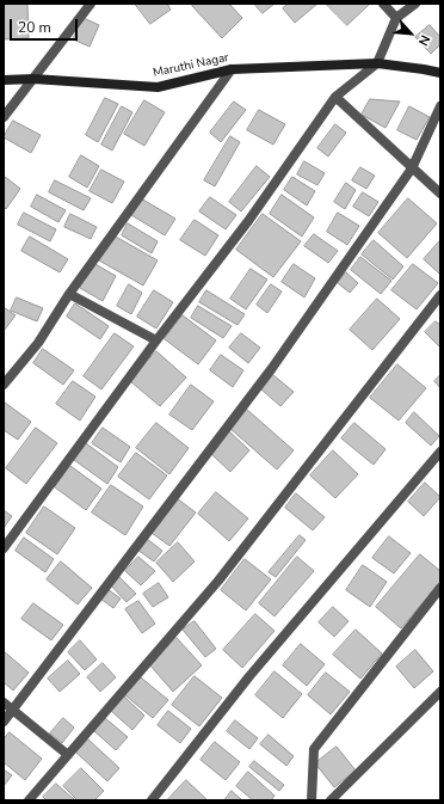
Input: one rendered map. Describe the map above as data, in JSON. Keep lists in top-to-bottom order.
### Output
{
  "streets": {
    "street": ["Maruthi Nagar"]
  },
  "scale_bar": "20 m",
  "north": "bottom right"
}
